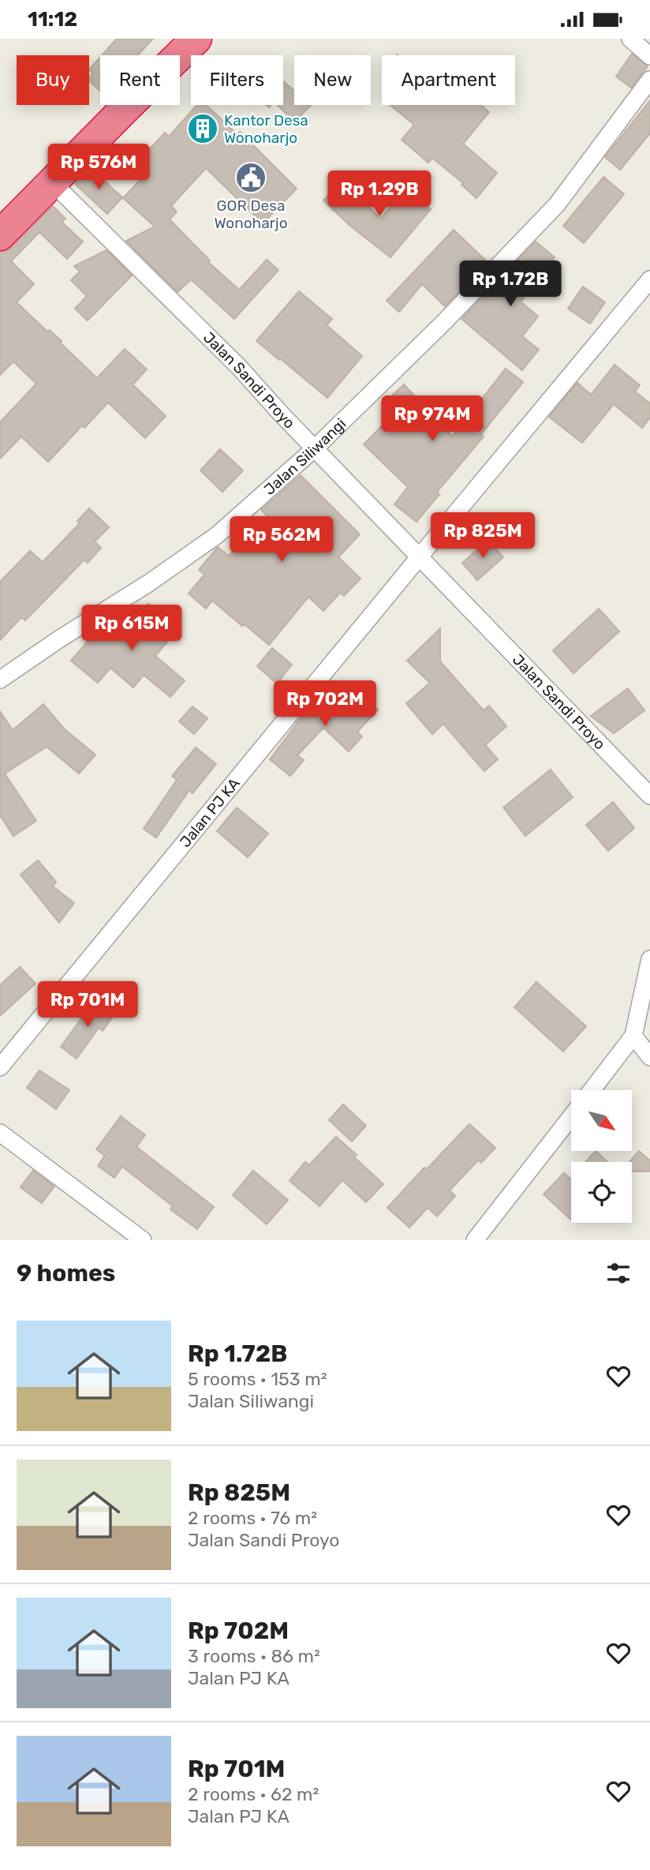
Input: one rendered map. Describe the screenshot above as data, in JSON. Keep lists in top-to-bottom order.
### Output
{
  "streets": {
    "street": ["Jalan Sandi Proyo", "Jalan Siliwangi", "Jalan PJ KA"]
  },
  "crossings": [
    ["Jalan Sandi Proyo", "Jalan Siliwangi"],
    ["Jalan Sandi Proyo", "Jalan PJ KA"]
  ],
  "places": {
    "building": ["Kantor Desa Wonoharjo"],
    "public building": ["GOR Desa Wonoharjo"]
  },
  "north": "bottom right",
  "page": {
    "status": "11:12",
    "chip": [
      "Buy",
      "Rent",
      "Filters",
      "New",
      "Apartment"
    ],
    "price": [
      "Rp 576M",
      "Rp 1.29B",
      "Rp 1.72B",
      "Rp 974M",
      "Rp 825M",
      "Rp 562M",
      "Rp 615M",
      "Rp 702M",
      "Rp 701M"
    ],
    "heading": "9 homes",
    "list": [
      {
        "name": "Rp 1.72B",
        "note": "5 rooms · 153 m² · Jalan Siliwangi"
      },
      {
        "name": "Rp 825M",
        "note": "2 rooms · 76 m² · Jalan Sandi Proyo"
      },
      {
        "name": "Rp 702M",
        "note": "3 rooms · 86 m² · Jalan PJ KA"
      },
      {
        "name": "Rp 701M",
        "note": "2 rooms · 62 m² · Jalan PJ KA"
      }
    ]
  }
}
